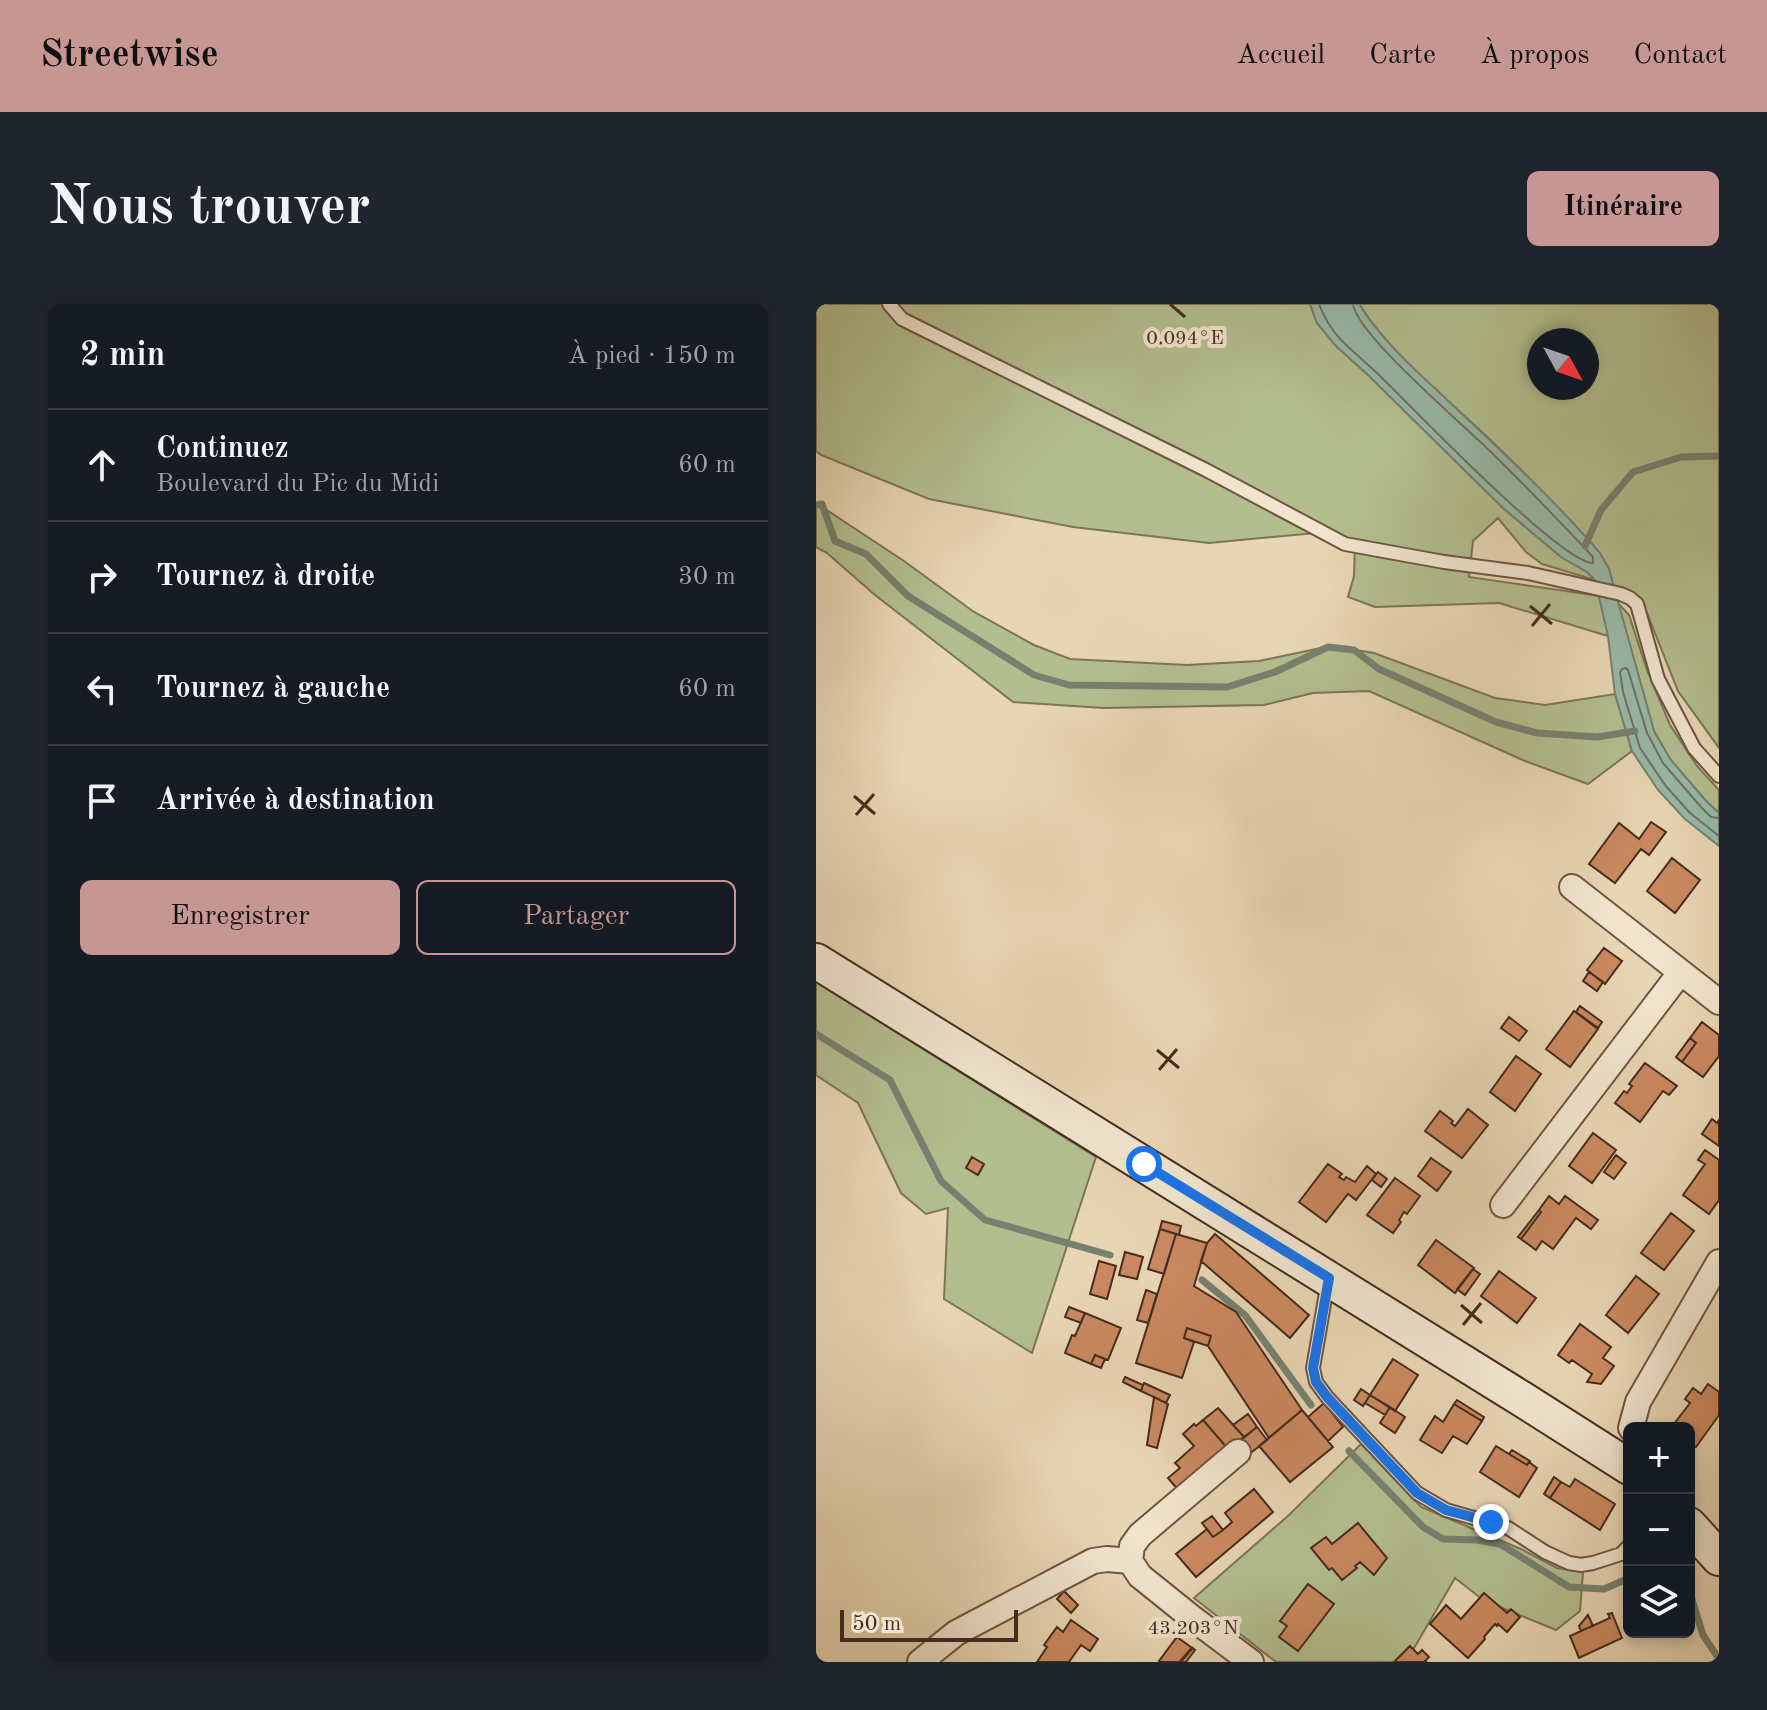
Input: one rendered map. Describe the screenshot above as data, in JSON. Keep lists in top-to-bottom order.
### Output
{
  "scale_bar": "50 m",
  "north": "bottom right",
  "page": {
    "header": "Streetwise",
    "nav": [
      "Accueil",
      "Carte",
      "À propos",
      "Contact"
    ],
    "buttons": [
      "Itinéraire",
      ["Enregistrer", "Partager"]
    ],
    "title": "Nous trouver",
    "heading": ["2 min", "À pied · 150 m"],
    "list": [
      ["Continuez", "Boulevard du Pic du Midi", "60 m"],
      ["Tournez à droite", "30 m"],
      ["Tournez à gauche", "60 m"],
      "Arrivée à destination"
    ],
    "map_buttons": ["+", "−"],
    "scale": "50 m"
  },
  "coordinates": ["0.094°E", "43.203°N"]
}
